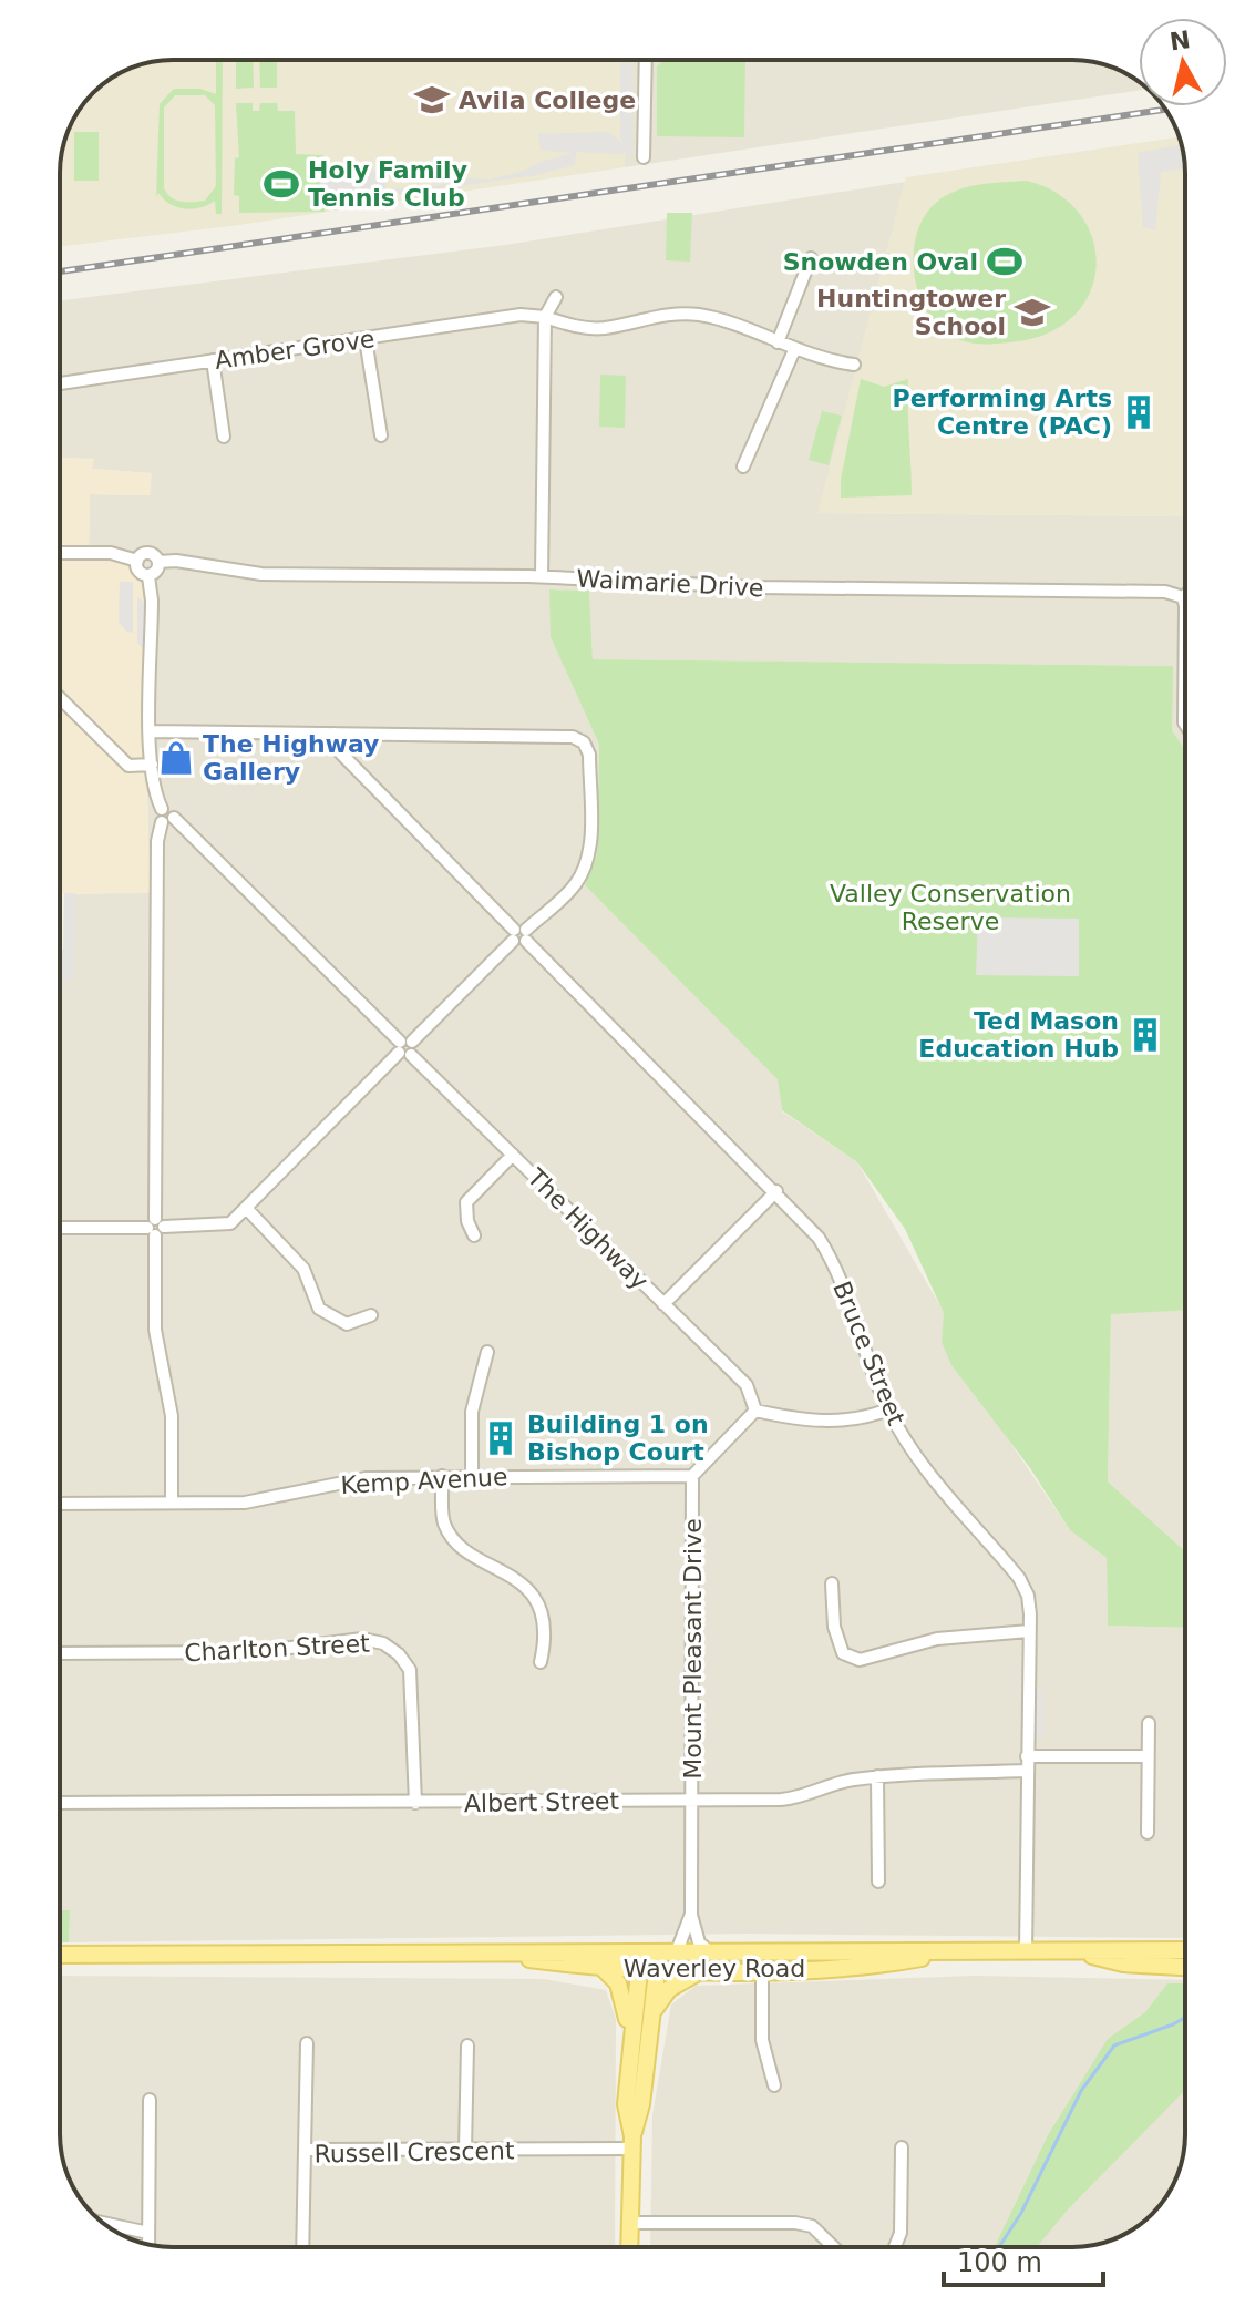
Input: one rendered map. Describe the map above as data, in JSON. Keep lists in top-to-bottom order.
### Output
{
  "streets": {
    "main road": ["Waverley Road"],
    "street": [
      "Amber Grove",
      "Waimarie Drive",
      "The Highway",
      "Bruce Street",
      "Kemp Avenue",
      "Charlton Street",
      "Mount Pleasant Drive",
      "Albert Street",
      "Russell Crescent"
    ]
  },
  "crossings": [
    ["Bruce Street", "Albert Street"],
    ["Bruce Street", "Waverley Road"],
    ["Kemp Avenue", "Mount Pleasant Drive"],
    ["Charlton Street", "Albert Street"],
    ["Mount Pleasant Drive", "Albert Street"],
    ["Mount Pleasant Drive", "Waverley Road"]
  ],
  "parks": ["Valley Conservation Reserve"],
  "places": {
    "school or university": ["Avila College", "Huntingtower School"],
    "sports": ["Holy Family Tennis Club", "Snowden Oval"],
    "building": ["Performing Arts Centre (PAC)", "Ted Mason Education Hub", "Building 1 on Bishop Court"],
    "shop": ["The Highway Gallery"]
  },
  "scale_bar": "100 m",
  "north": "top"
}
